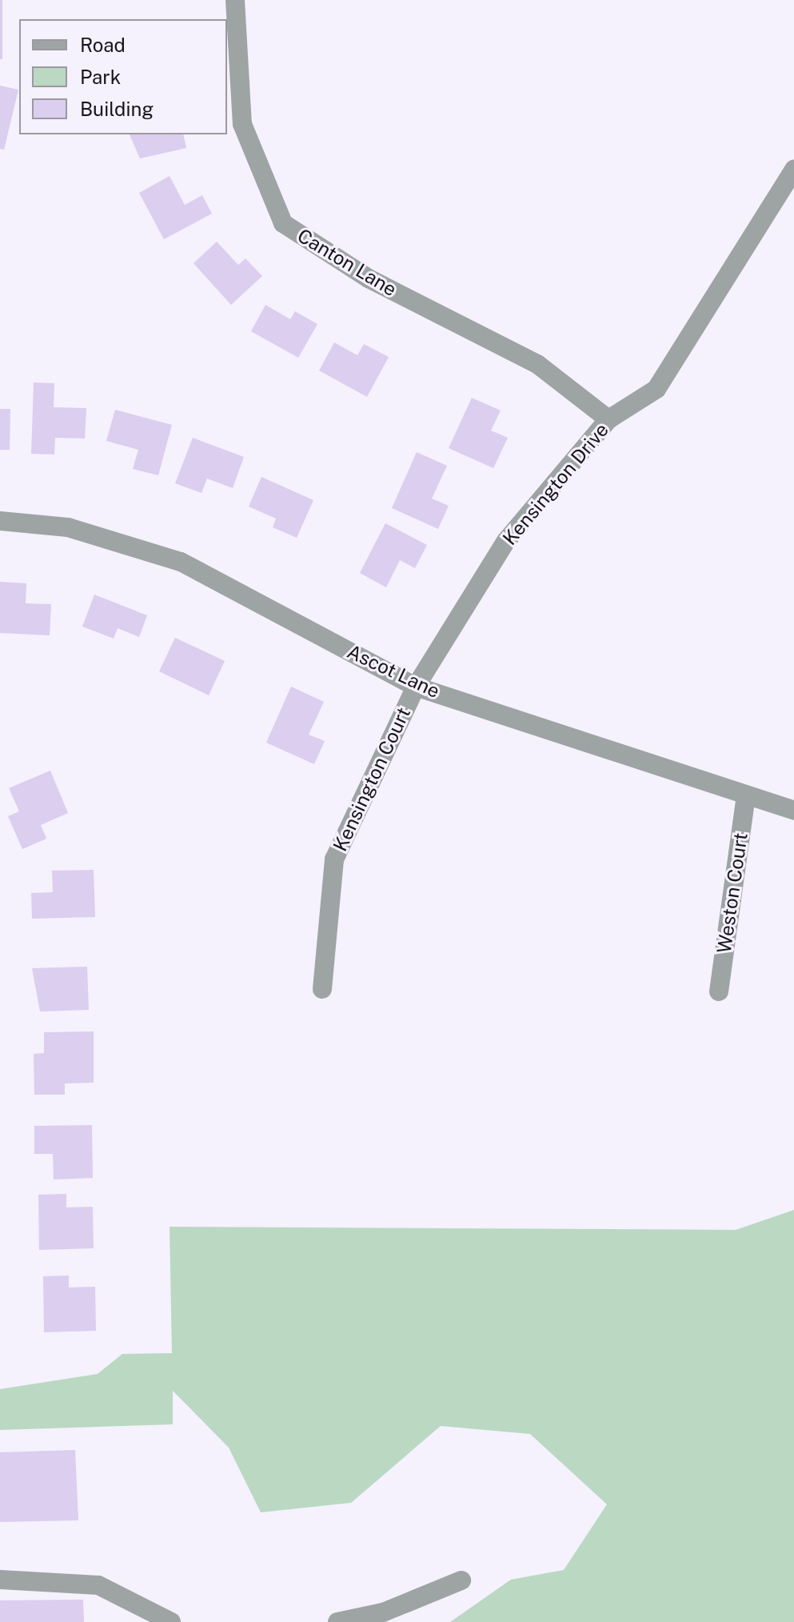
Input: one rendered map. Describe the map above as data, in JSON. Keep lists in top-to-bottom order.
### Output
{
  "streets": {
    "street": [
      "Canton Lane",
      "Kensington Drive",
      "Ascot Lane",
      "Kensington Court",
      "Weston Court"
    ]
  },
  "crossings": [
    ["Canton Lane", "Kensington Drive"],
    ["Kensington Drive", "Ascot Lane"],
    ["Kensington Drive", "Kensington Court"],
    ["Ascot Lane", "Kensington Court"],
    ["Ascot Lane", "Weston Court"]
  ],
  "legend": ["Road", "Park", "Building"]
}
